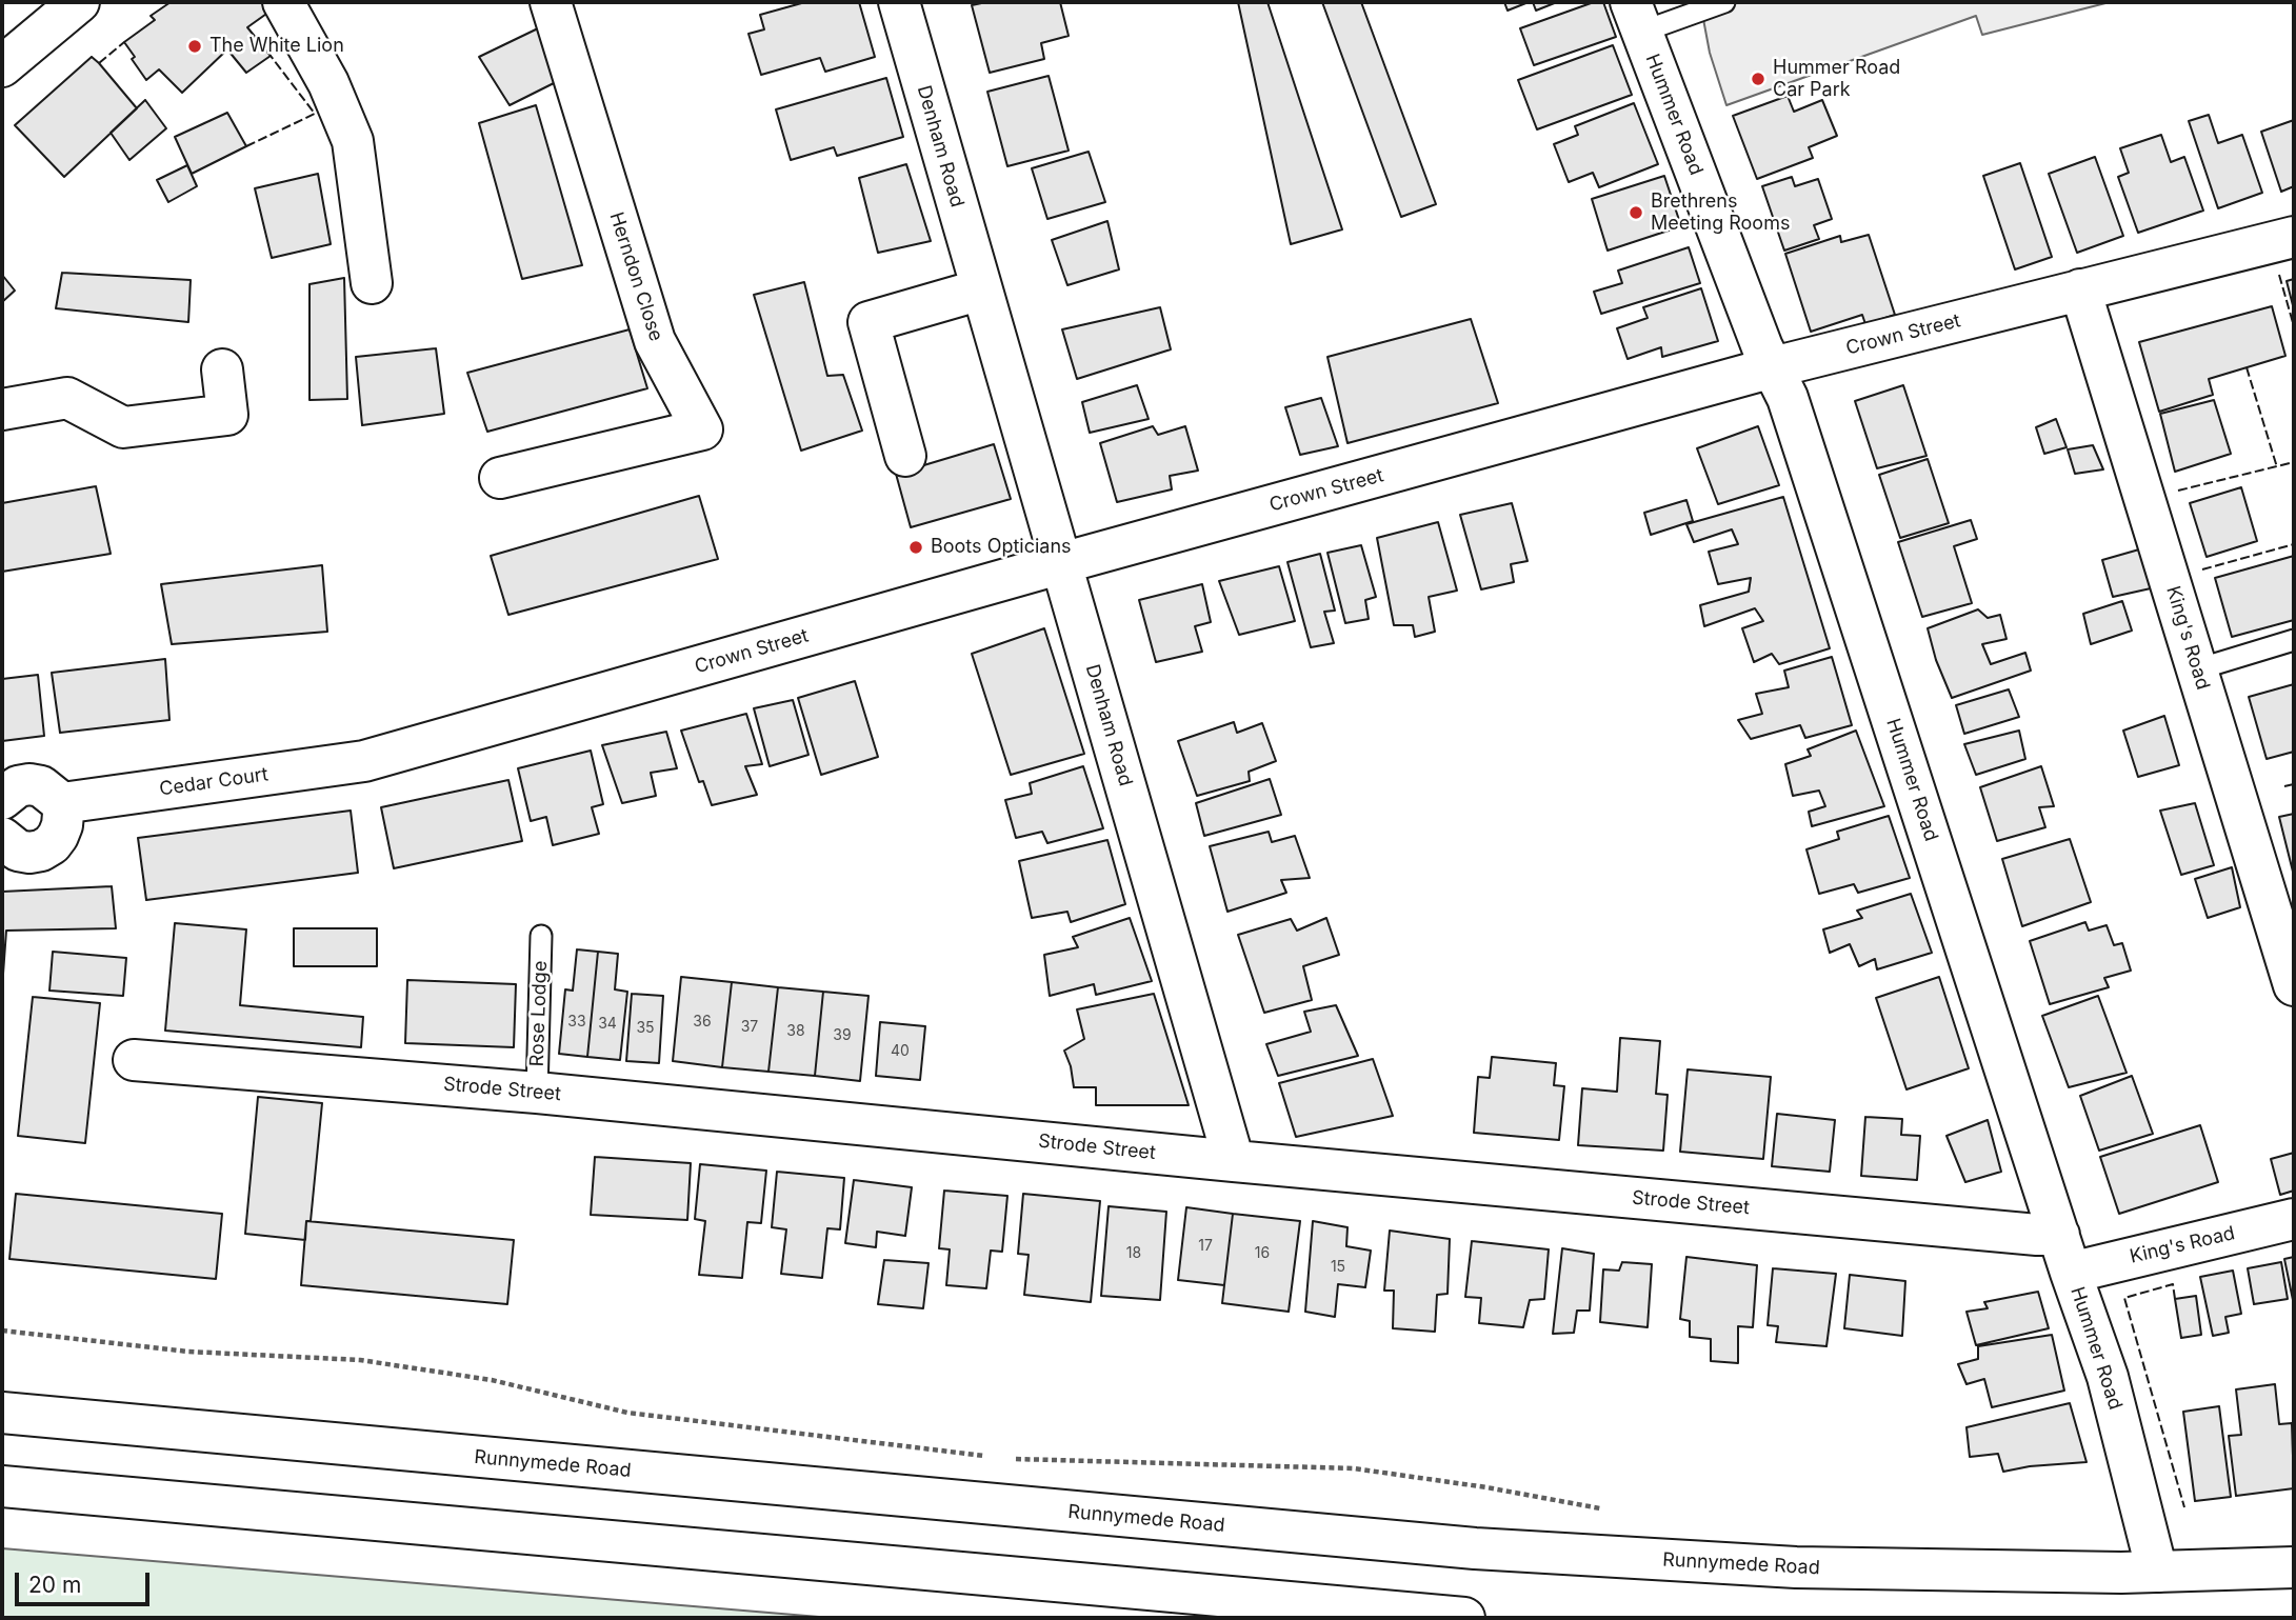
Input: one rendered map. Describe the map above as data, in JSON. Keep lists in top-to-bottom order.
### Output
{
  "streets": {
    "street": [
      "Hummer Road",
      "Denham Road",
      "Herndon Close",
      "Crown Street",
      "King's Road",
      "Cedar Court",
      "Strode Street",
      "Runnymede Road"
    ],
    "lane": ["Rose Lodge"]
  },
  "crossings": [
    ["Hummer Road", "Crown Street"],
    ["Hummer Road", "King's Road"],
    ["Hummer Road", "Strode Street"],
    ["Hummer Road", "Runnymede Road"],
    ["Denham Road", "Crown Street"],
    ["Denham Road", "Strode Street"],
    ["Crown Street", "King's Road"],
    ["Crown Street", "Cedar Court"],
    ["Rose Lodge", "Strode Street"]
  ],
  "places": [
    "The White Lion",
    "Hummer Road Car Park",
    "Brethrens Meeting Rooms",
    "Boots Opticians"
  ],
  "house_numbers": [
    "33",
    "36",
    "34",
    "37",
    "35",
    "38",
    "39",
    "40",
    "17",
    "18",
    "16",
    "15"
  ],
  "scale_bar": "20 m"
}
